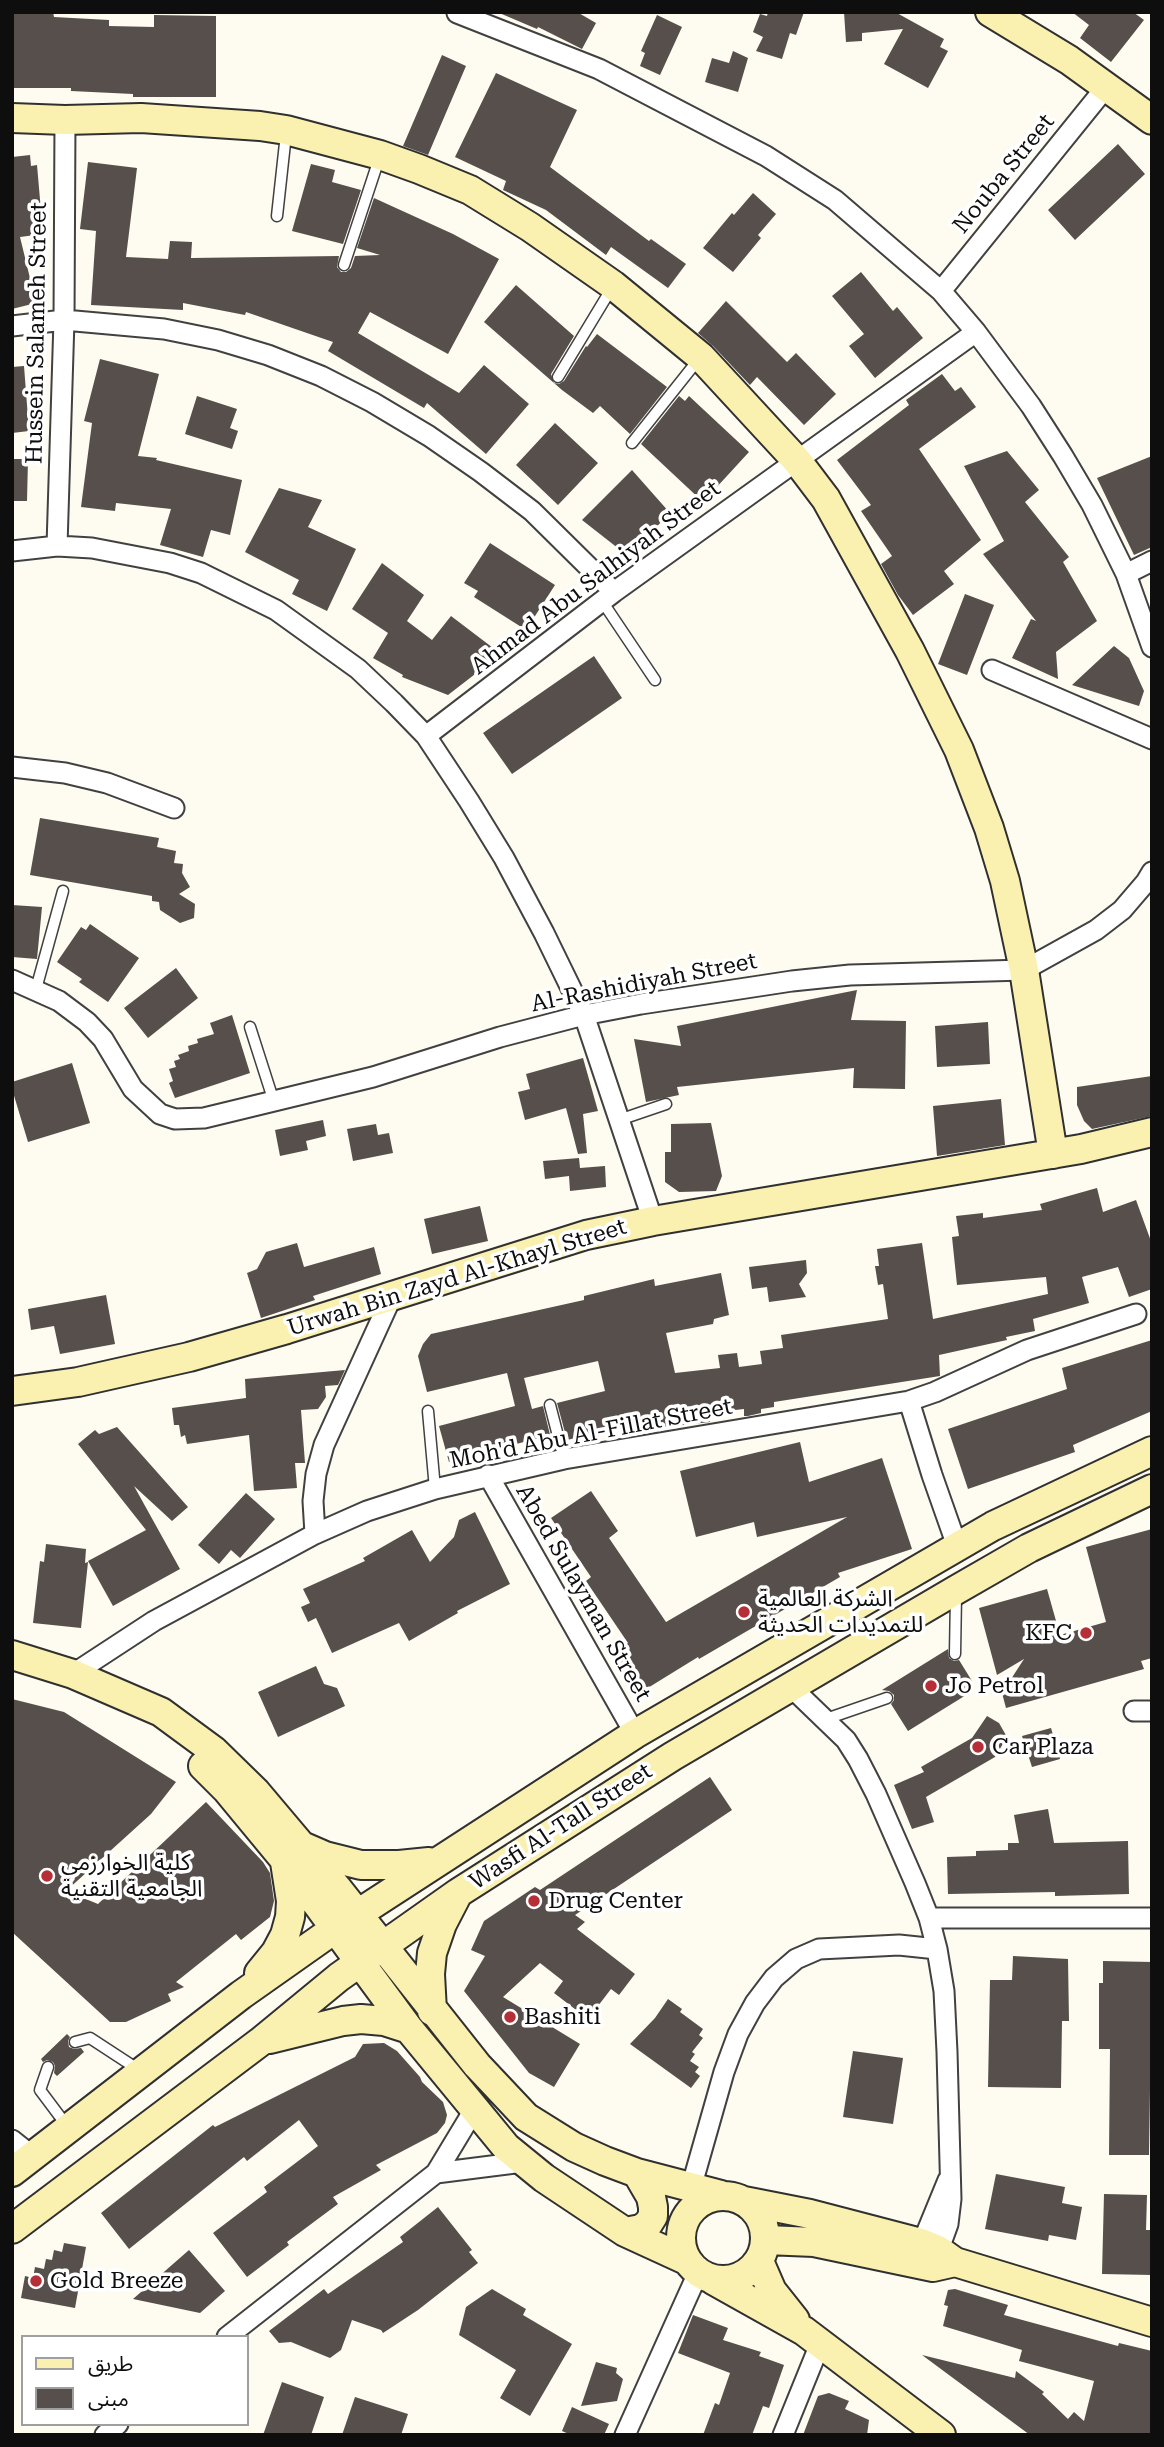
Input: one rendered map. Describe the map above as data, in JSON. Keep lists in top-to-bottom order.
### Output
{
  "streets": {
    "street": [
      "Nouba Street",
      "Hussein Salameh Street",
      "Ahmad Abu Salhiyah Street",
      "Al-Rashidiyah Street",
      "Urwah Bin Zayd Al-Khayl Street",
      "Moh'd Abu Al-Fillat Street",
      "Abed Sulayman Street",
      "Wasfi Al-Tall Street"
    ]
  },
  "crossings": [
    ["Moh'd Abu Al-Fillat Street", "Abed Sulayman Street"],
    ["Abed Sulayman Street", "Wasfi Al-Tall Street"]
  ],
  "places": [
    "الشركة العالمية للتمديدات الحديثة",
    "KFC",
    "Jo Petrol",
    "Car Plaza",
    "كلية الخوارزمي الجامعية التقنية",
    "Drug Center",
    "Bashiti",
    "Gold Breeze"
  ],
  "legend": ["طريق", "مبنى"]
}
